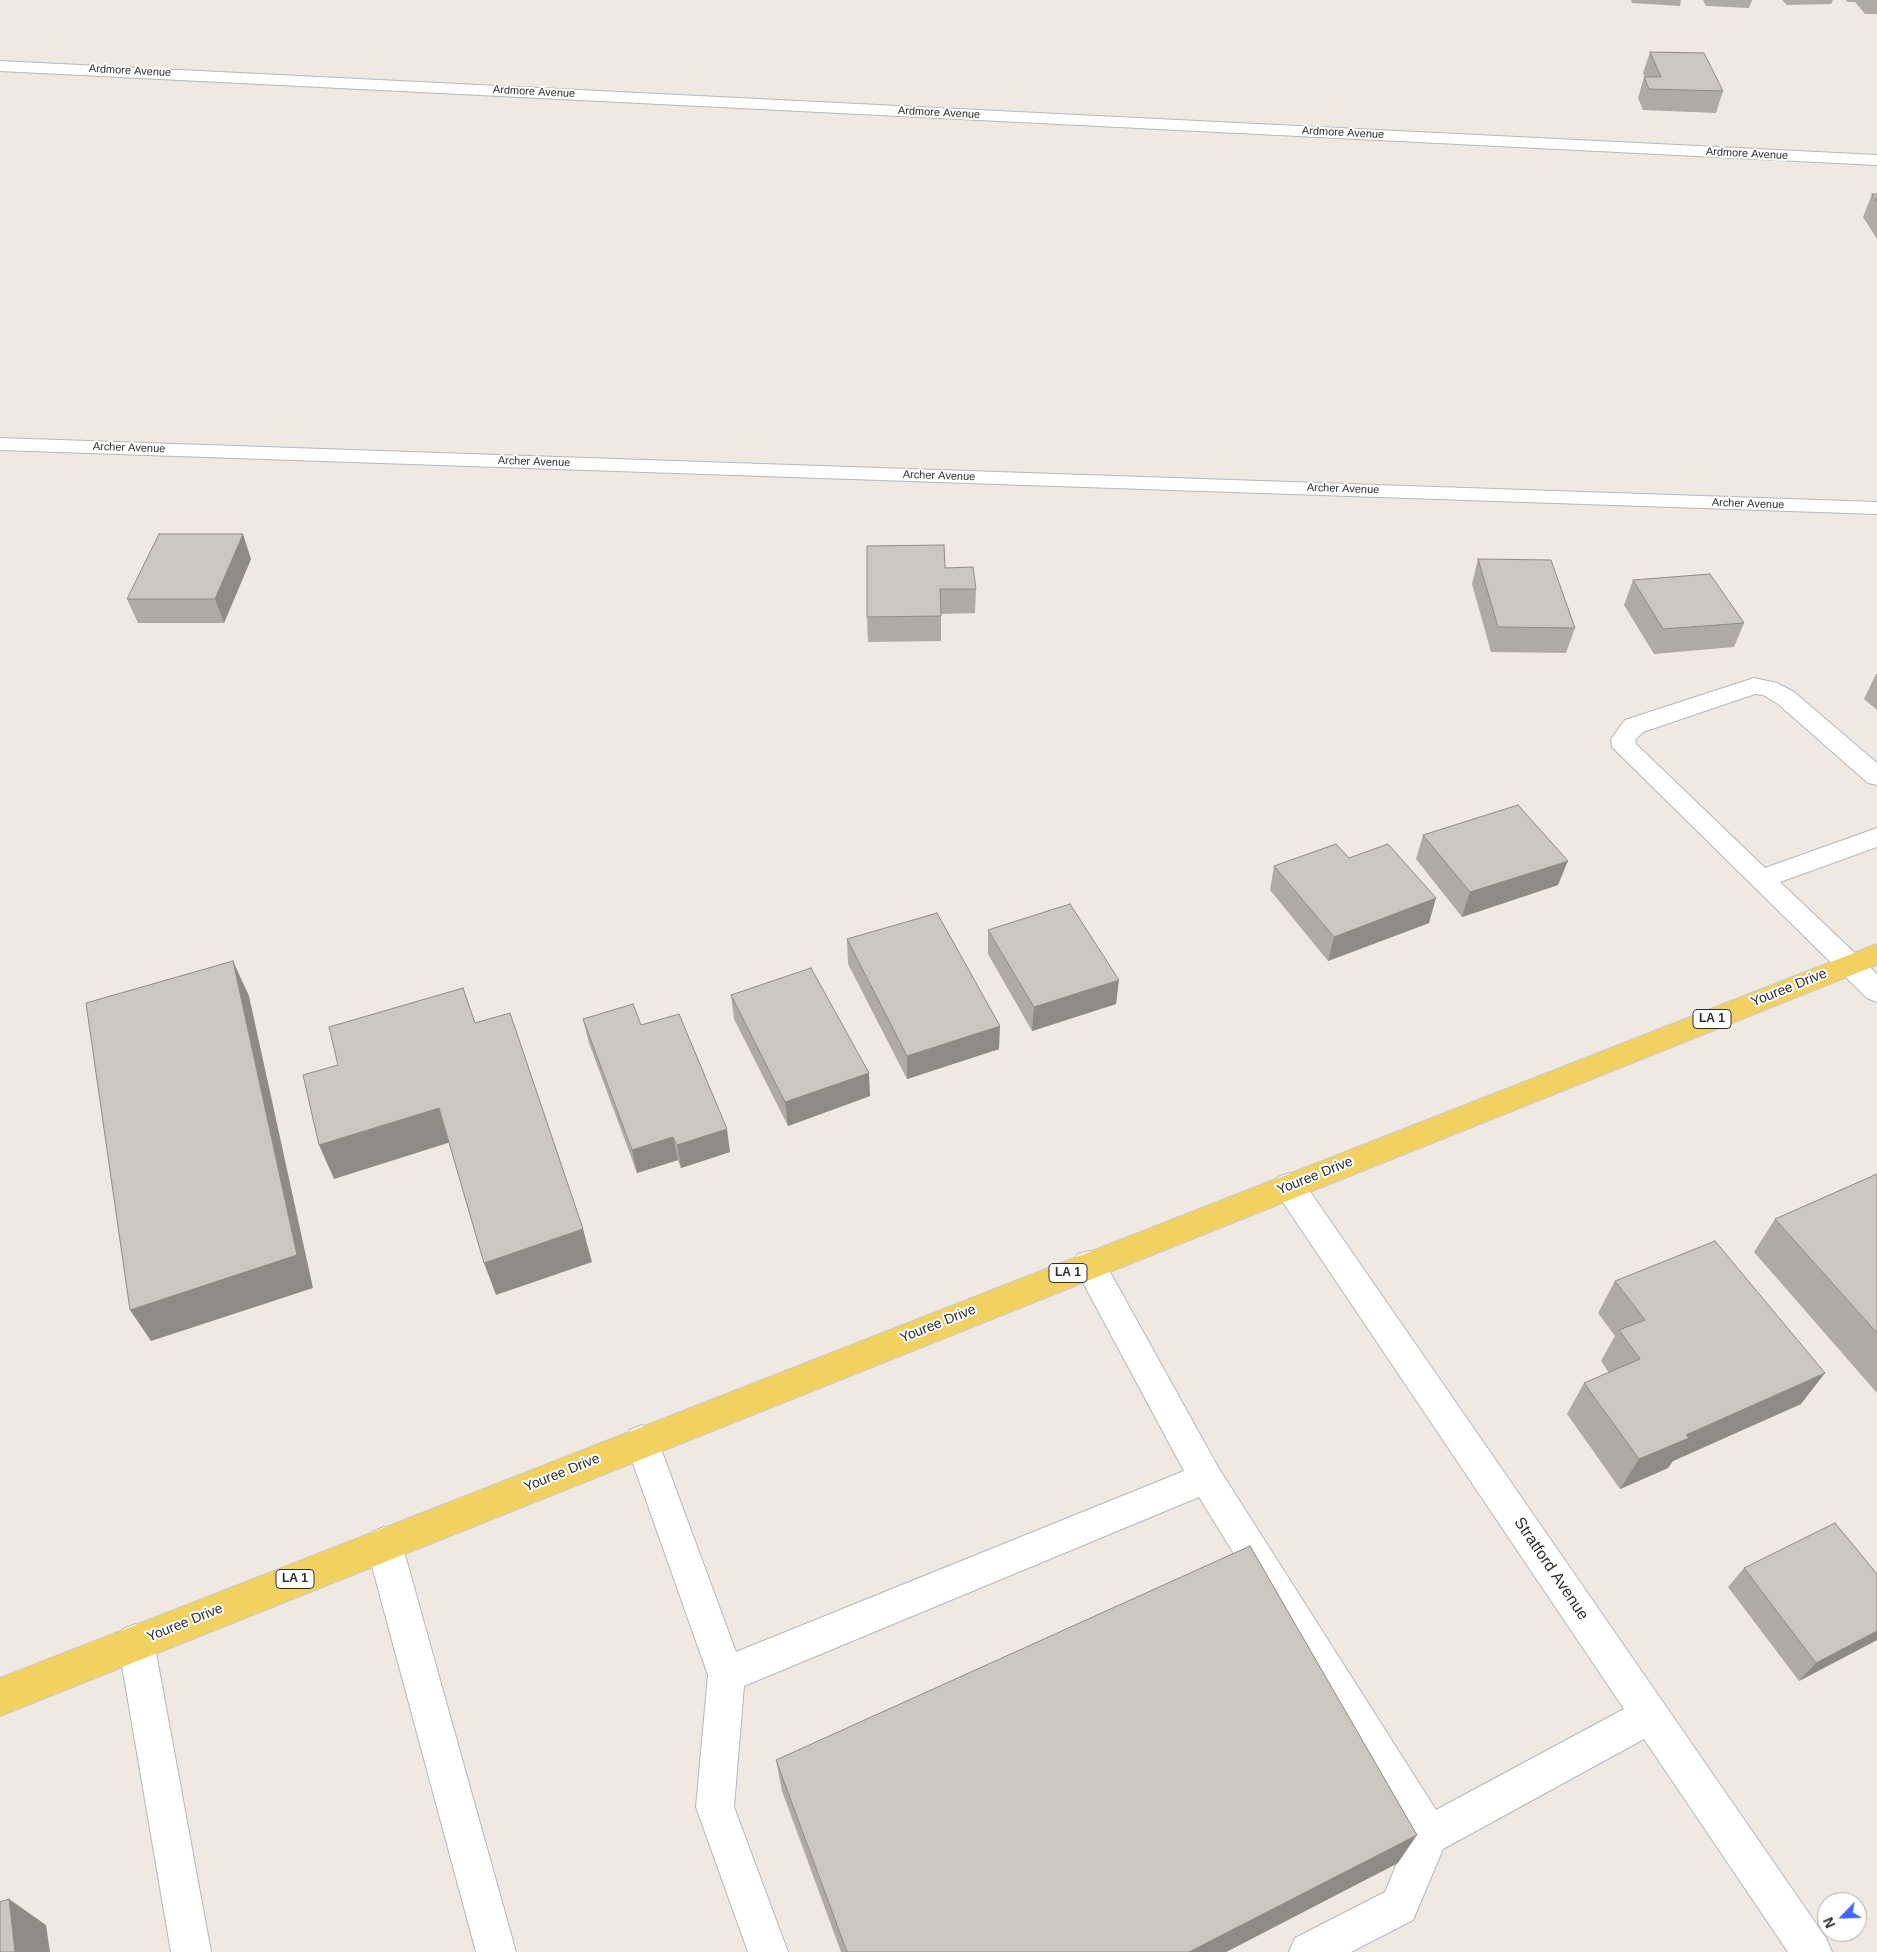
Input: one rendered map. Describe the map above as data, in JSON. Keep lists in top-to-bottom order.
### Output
{
  "streets": {
    "main road": ["Youree Drive", "LA 1"],
    "street": ["Ardmore Avenue", "Archer Avenue", "Stratford Avenue"]
  },
  "crossings": [
    ["Youree Drive", "Stratford Avenue"]
  ],
  "north": "bottom left"
}
